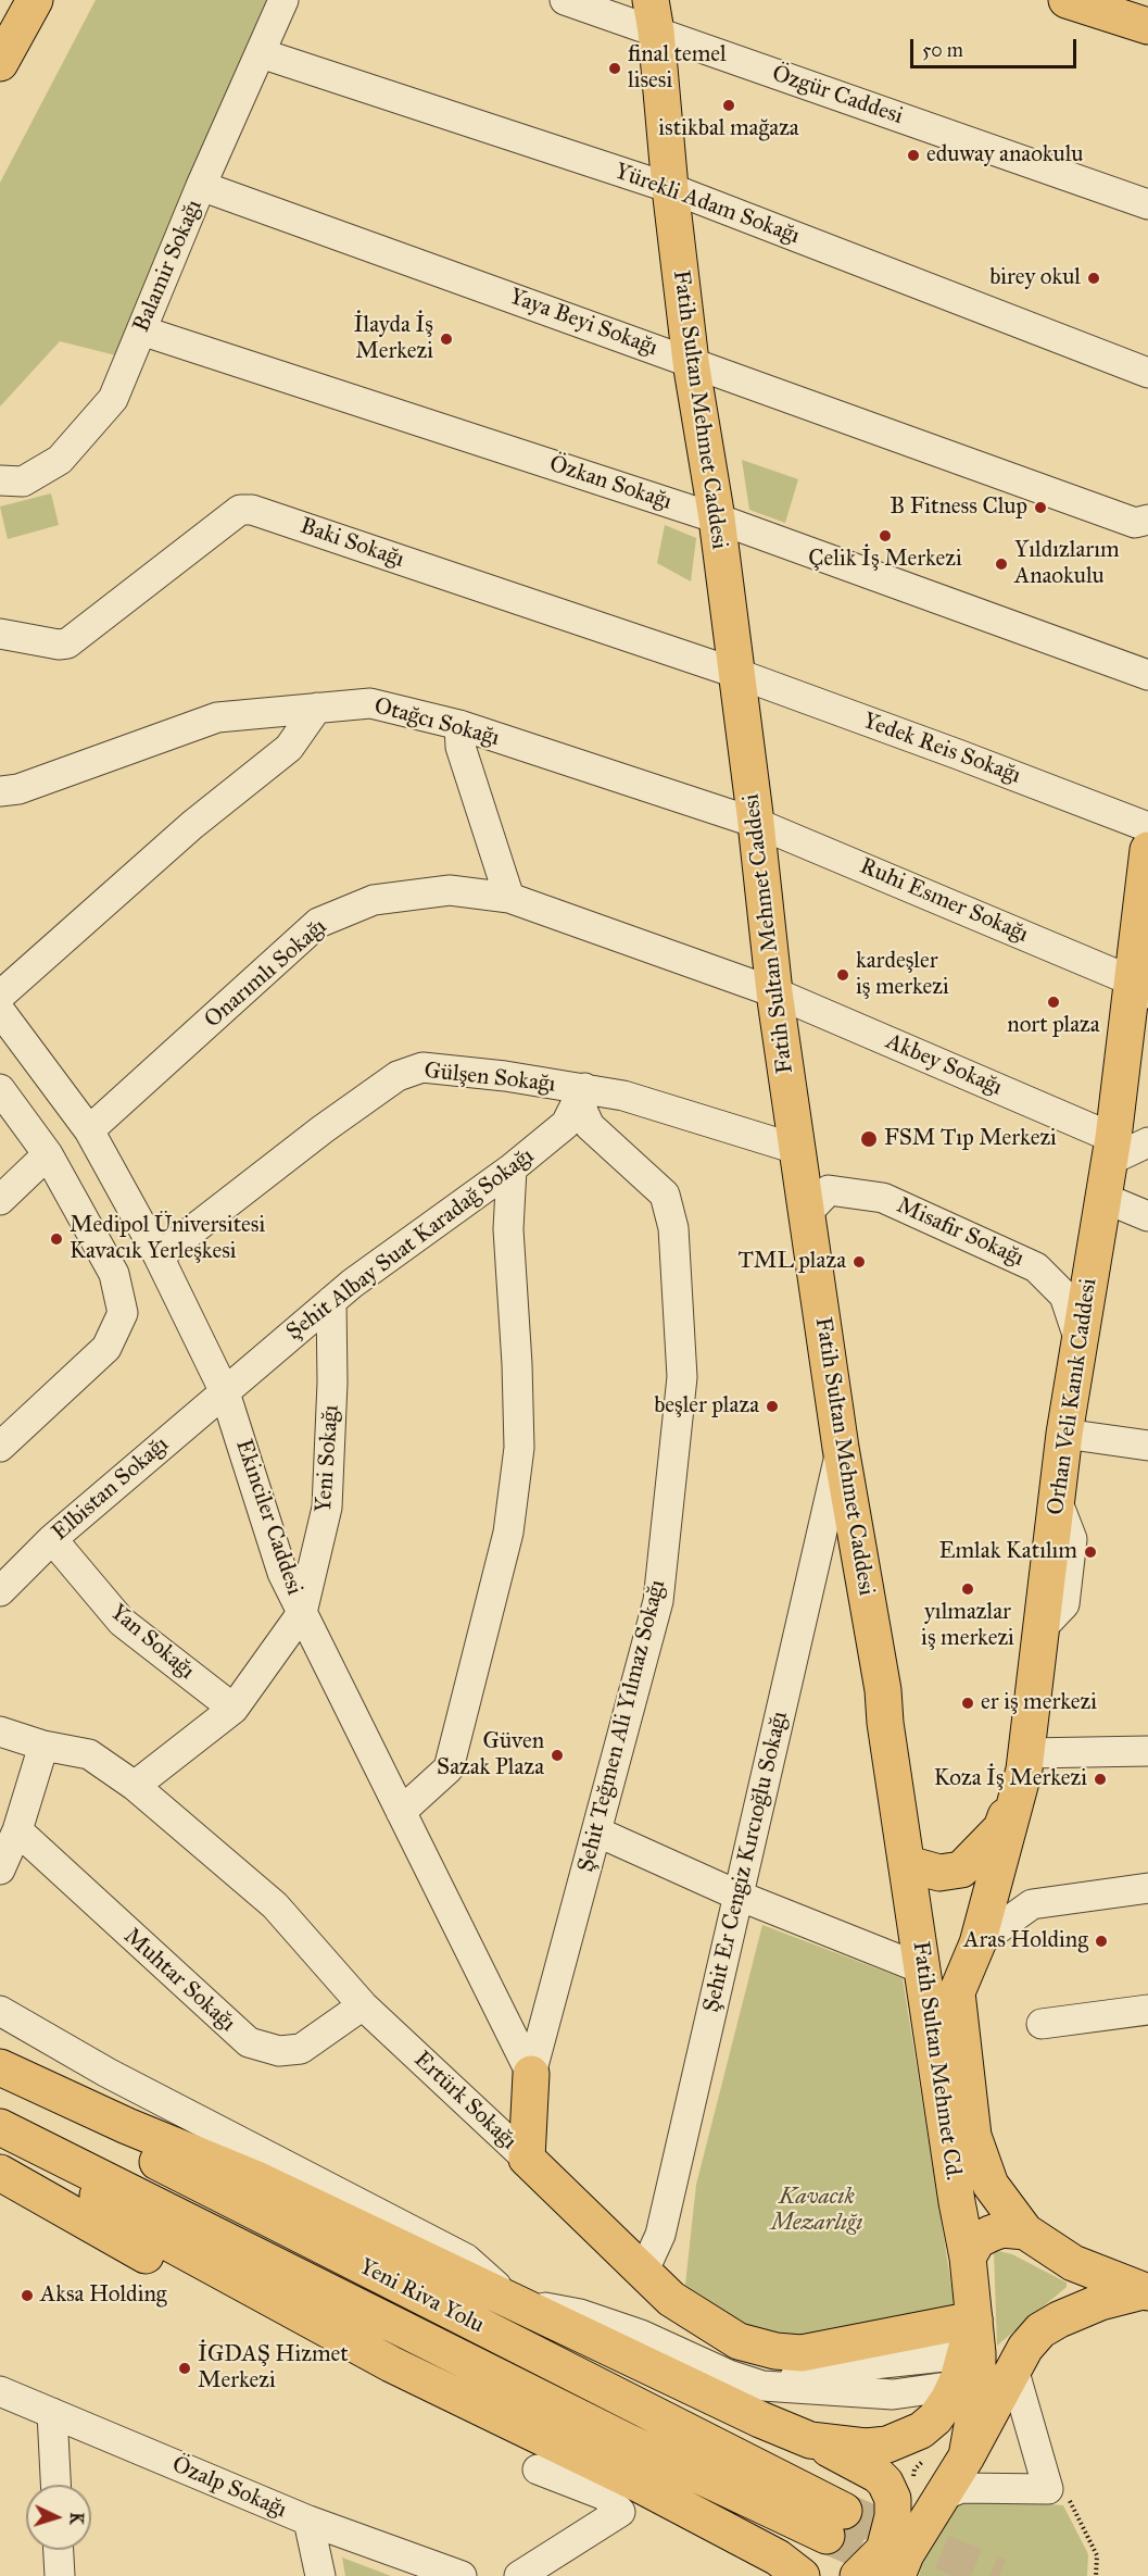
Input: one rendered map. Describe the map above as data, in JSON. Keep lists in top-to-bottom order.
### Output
{
  "streets": {
    "main road": [
      "Fatih Sultan Mehmet Caddesi",
      "Orhan Veli Kanık Caddesi",
      "Şehit Teğmen Ali Yılmaz Sokağı",
      "Fatih Sultan Mehmet Cd.",
      "Ertürk Sokağı",
      "Yeni Riva Yolu"
    ],
    "street": [
      "Özgür Caddesi",
      "Yürekli Adam Sokağı",
      "Balamir Sokağı",
      "Yaya Beyi Sokağı",
      "Özkan Sokağı",
      "Baki Sokağı",
      "Otağcı Sokağı",
      "Yedek Reis Sokağı",
      "Ruhi Esmer Sokağı",
      "Onarımlı Sokağı",
      "Akbey Sokağı",
      "Gülşen Sokağı",
      "Misafir Sokağı",
      "Şehit Albay Suat Karadağ Sokağı",
      "Yeni Sokağı",
      "Elbistan Sokağı",
      "Ekinciler Caddesi",
      "Yan Sokağı",
      "Şehit Er Cengiz Kırcıoğlu Sokağı",
      "Muhtar Sokağı",
      "Özalp Sokağı"
    ]
  },
  "crossings": [
    ["Özgür Caddesi", "Fatih Sultan Mehmet Caddesi"],
    ["Yürekli Adam Sokağı", "Balamir Sokağı"],
    ["Yürekli Adam Sokağı", "Fatih Sultan Mehmet Caddesi"],
    ["Balamir Sokağı", "Yaya Beyi Sokağı"],
    ["Balamir Sokağı", "Özkan Sokağı"],
    ["Yaya Beyi Sokağı", "Fatih Sultan Mehmet Caddesi"],
    ["Fatih Sultan Mehmet Caddesi", "Özkan Sokağı"],
    ["Fatih Sultan Mehmet Caddesi", "Baki Sokağı"],
    ["Fatih Sultan Mehmet Caddesi", "Otağcı Sokağı"],
    ["Fatih Sultan Mehmet Caddesi", "Yedek Reis Sokağı"],
    ["Fatih Sultan Mehmet Caddesi", "Ruhi Esmer Sokağı"],
    ["Fatih Sultan Mehmet Caddesi", "Onarımlı Sokağı"],
    ["Fatih Sultan Mehmet Caddesi", "Akbey Sokağı"],
    ["Fatih Sultan Mehmet Caddesi", "Gülşen Sokağı"],
    ["Fatih Sultan Mehmet Caddesi", "Misafir Sokağı"],
    ["Fatih Sultan Mehmet Caddesi", "Şehit Er Cengiz Kırcıoğlu Sokağı"],
    ["Fatih Sultan Mehmet Caddesi", "Fatih Sultan Mehmet Cd."],
    ["Baki Sokağı", "Yedek Reis Sokağı"],
    ["Otağcı Sokağı", "Ruhi Esmer Sokağı"],
    ["Ruhi Esmer Sokağı", "Orhan Veli Kanık Caddesi"],
    ["Onarımlı Sokağı", "Akbey Sokağı"],
    ["Onarımlı Sokağı", "Ekinciler Caddesi"],
    ["Akbey Sokağı", "Orhan Veli Kanık Caddesi"],
    ["Gülşen Sokağı", "Şehit Albay Suat Karadağ Sokağı"],
    ["Gülşen Sokağı", "Ekinciler Caddesi"],
    ["Gülşen Sokağı", "Şehit Teğmen Ali Yılmaz Sokağı"],
    ["Misafir Sokağı", "Orhan Veli Kanık Caddesi"],
    ["Şehit Albay Suat Karadağ Sokağı", "Yeni Sokağı"],
    ["Şehit Albay Suat Karadağ Sokağı", "Elbistan Sokağı"],
    ["Şehit Albay Suat Karadağ Sokağı", "Ekinciler Caddesi"],
    ["Şehit Albay Suat Karadağ Sokağı", "Şehit Teğmen Ali Yılmaz Sokağı"],
    ["Yeni Sokağı", "Ekinciler Caddesi"],
    ["Elbistan Sokağı", "Ekinciler Caddesi"],
    ["Elbistan Sokağı", "Yan Sokağı"],
    ["Ekinciler Caddesi", "Şehit Teğmen Ali Yılmaz Sokağı"],
    ["Şehit Teğmen Ali Yılmaz Sokağı", "Ertürk Sokağı"],
    ["Şehit Er Cengiz Kırcıoğlu Sokağı", "Ertürk Sokağı"],
    ["Muhtar Sokağı", "Ertürk Sokağı"],
    ["Fatih Sultan Mehmet Cd.", "Ertürk Sokağı"]
  ],
  "parks": ["Kavacık Mezarlığı"],
  "places": [
    "final temel lisesi",
    "istikbal mağaza",
    "eduway anaokulu",
    "birey okul",
    "İlayda İş Merkezi",
    "B Fitness Clup",
    "Çelik İş Merkezi",
    "Yıldızlarım Anaokulu",
    "kardeşler iş merkezi",
    "nort plaza",
    "FSM Tıp Merkezi",
    "Medipol Üniversitesi Kavacık Yerleşkesi",
    "TML plaza",
    "beşler plaza",
    "Emlak Katılım",
    "yılmazlar iş merkezi",
    "er iş merkezi",
    "Güven Sazak Plaza",
    "Koza İş Merkezi",
    "Aras Holding",
    "Aksa Holding",
    "İGDAŞ Hizmet Merkezi"
  ],
  "scale_bar": "50 m",
  "north": "right"
}
